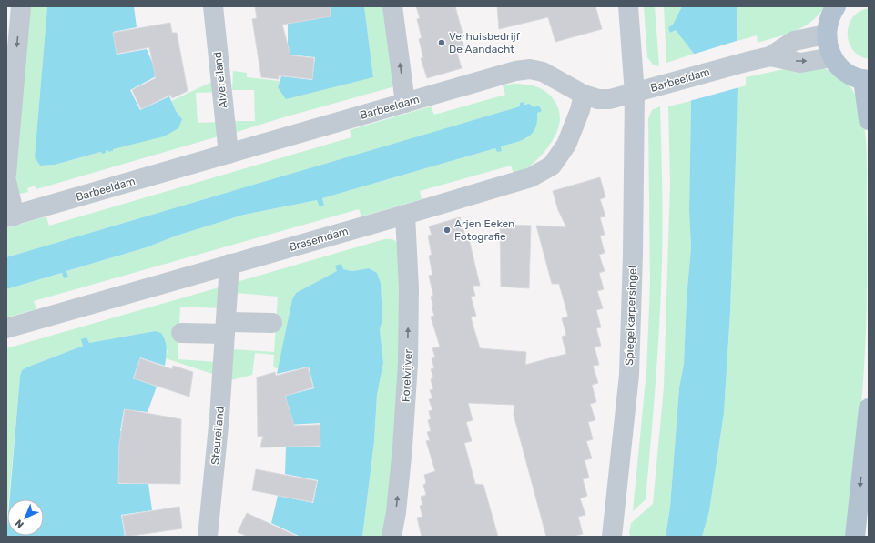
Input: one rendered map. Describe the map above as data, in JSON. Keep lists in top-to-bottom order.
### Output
{
  "streets": {
    "street": [
      "Alvereiland",
      "Barbeeldam",
      "Brasemdam",
      "Spiegelkarpersingel",
      "Forelvijver",
      "Steureiland"
    ]
  },
  "crossings": [
    ["Alvereiland", "Barbeeldam"],
    ["Barbeeldam", "Brasemdam"],
    ["Barbeeldam", "Spiegelkarpersingel"],
    ["Brasemdam", "Forelvijver"],
    ["Brasemdam", "Steureiland"]
  ],
  "one_way": ["Forelvijver"],
  "places": ["Verhuisbedrijf De Aandacht", "Arjen Eeken Fotografie"],
  "north": "bottom left"
}
